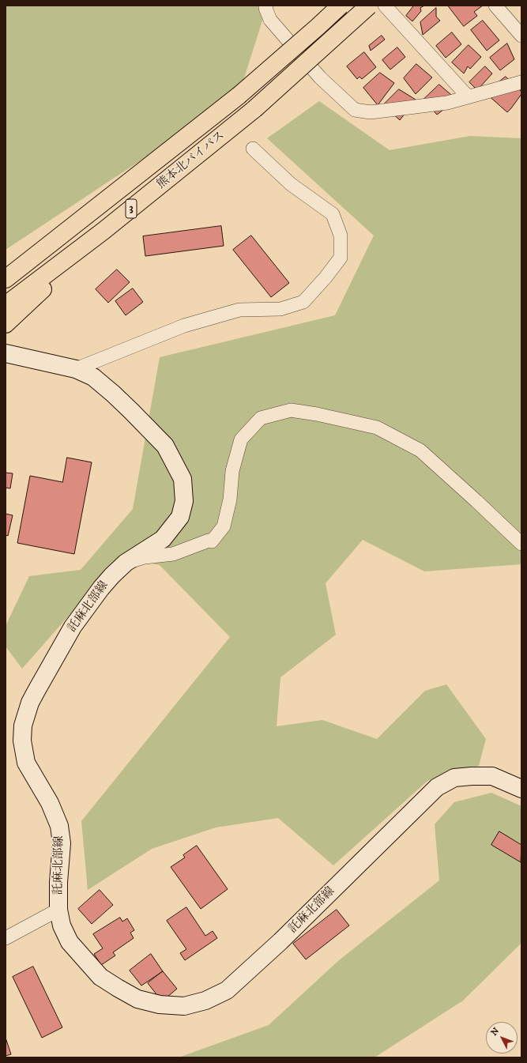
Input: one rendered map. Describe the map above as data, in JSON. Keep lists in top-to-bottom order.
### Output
{
  "streets": {
    "highway": ["熊本北バイパス", "3"],
    "main road": ["託麻北部線"]
  },
  "north": "top left"
}
